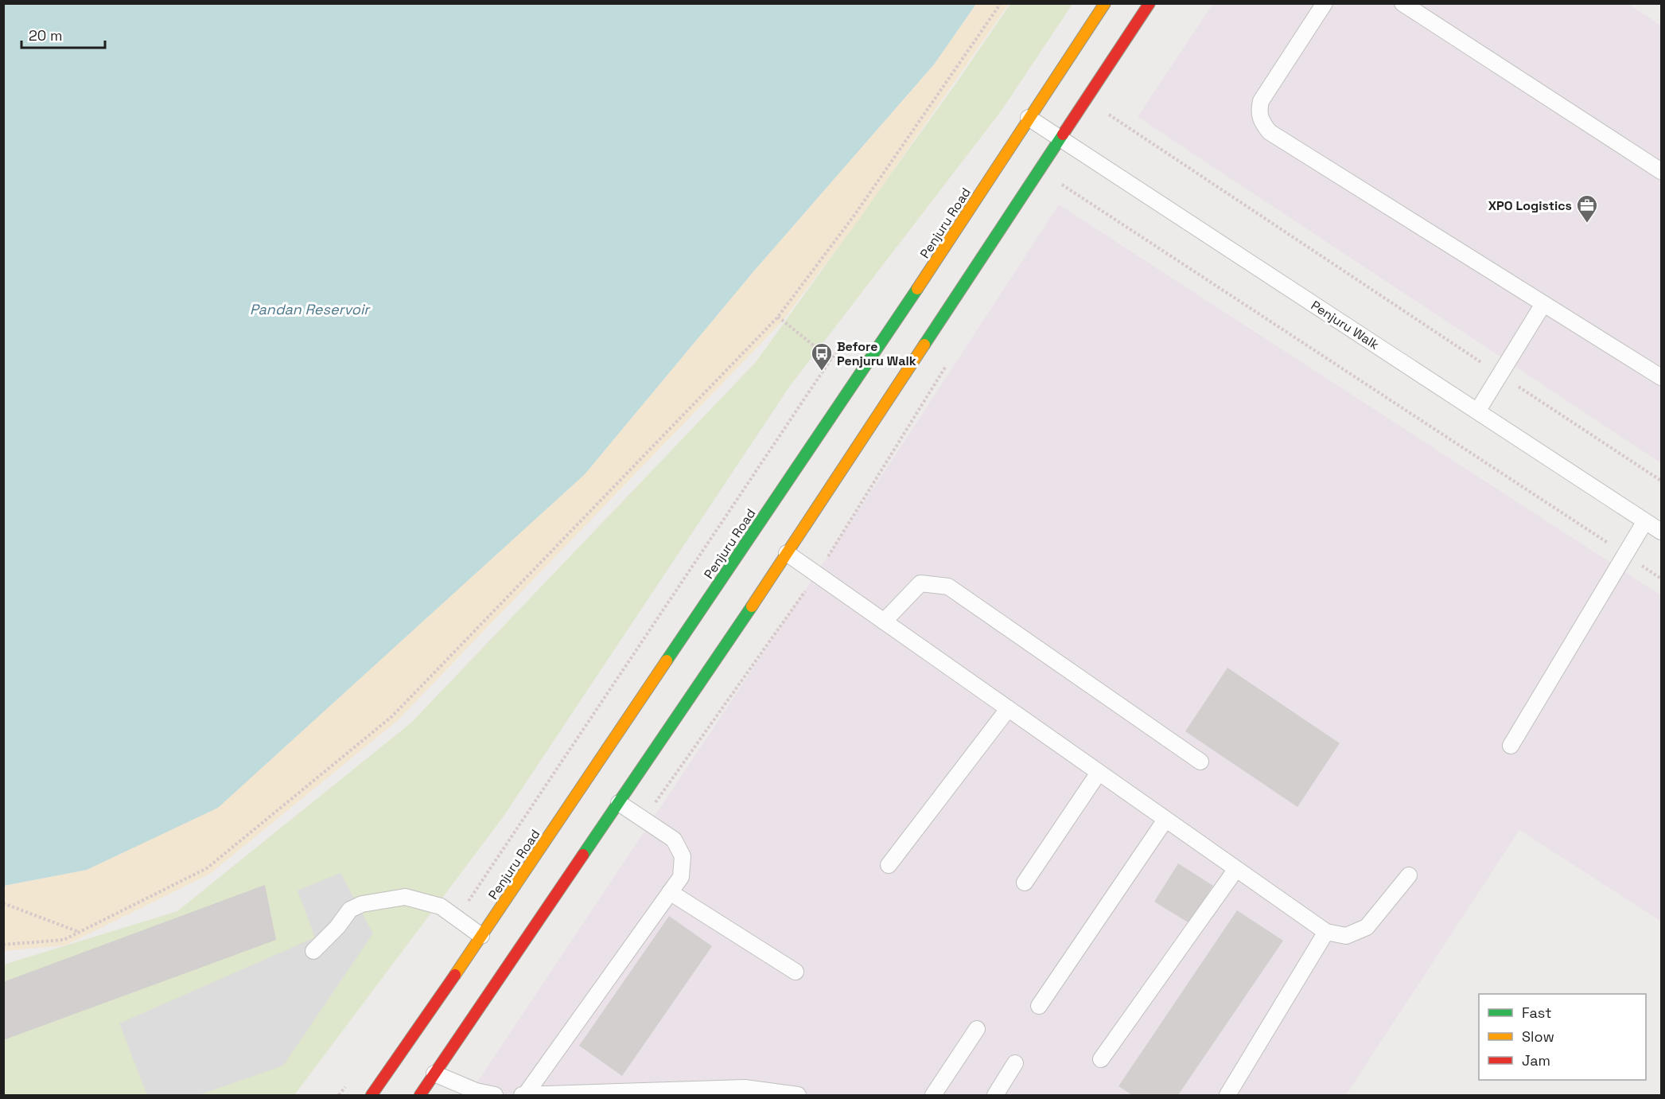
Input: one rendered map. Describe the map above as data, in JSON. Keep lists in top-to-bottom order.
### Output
{
  "streets": {
    "main road": ["Penjuru Road"],
    "lane": ["Penjuru Walk"]
  },
  "crossings": [
    ["Penjuru Road", "Penjuru Walk"]
  ],
  "water": ["Pandan Reservoir"],
  "places": {
    "office": ["XPO Logistics"],
    "bus stop": ["Before Penjuru Walk"]
  },
  "legend": ["Fast", "Slow", "Jam"],
  "scale_bar": "20 m"
}
